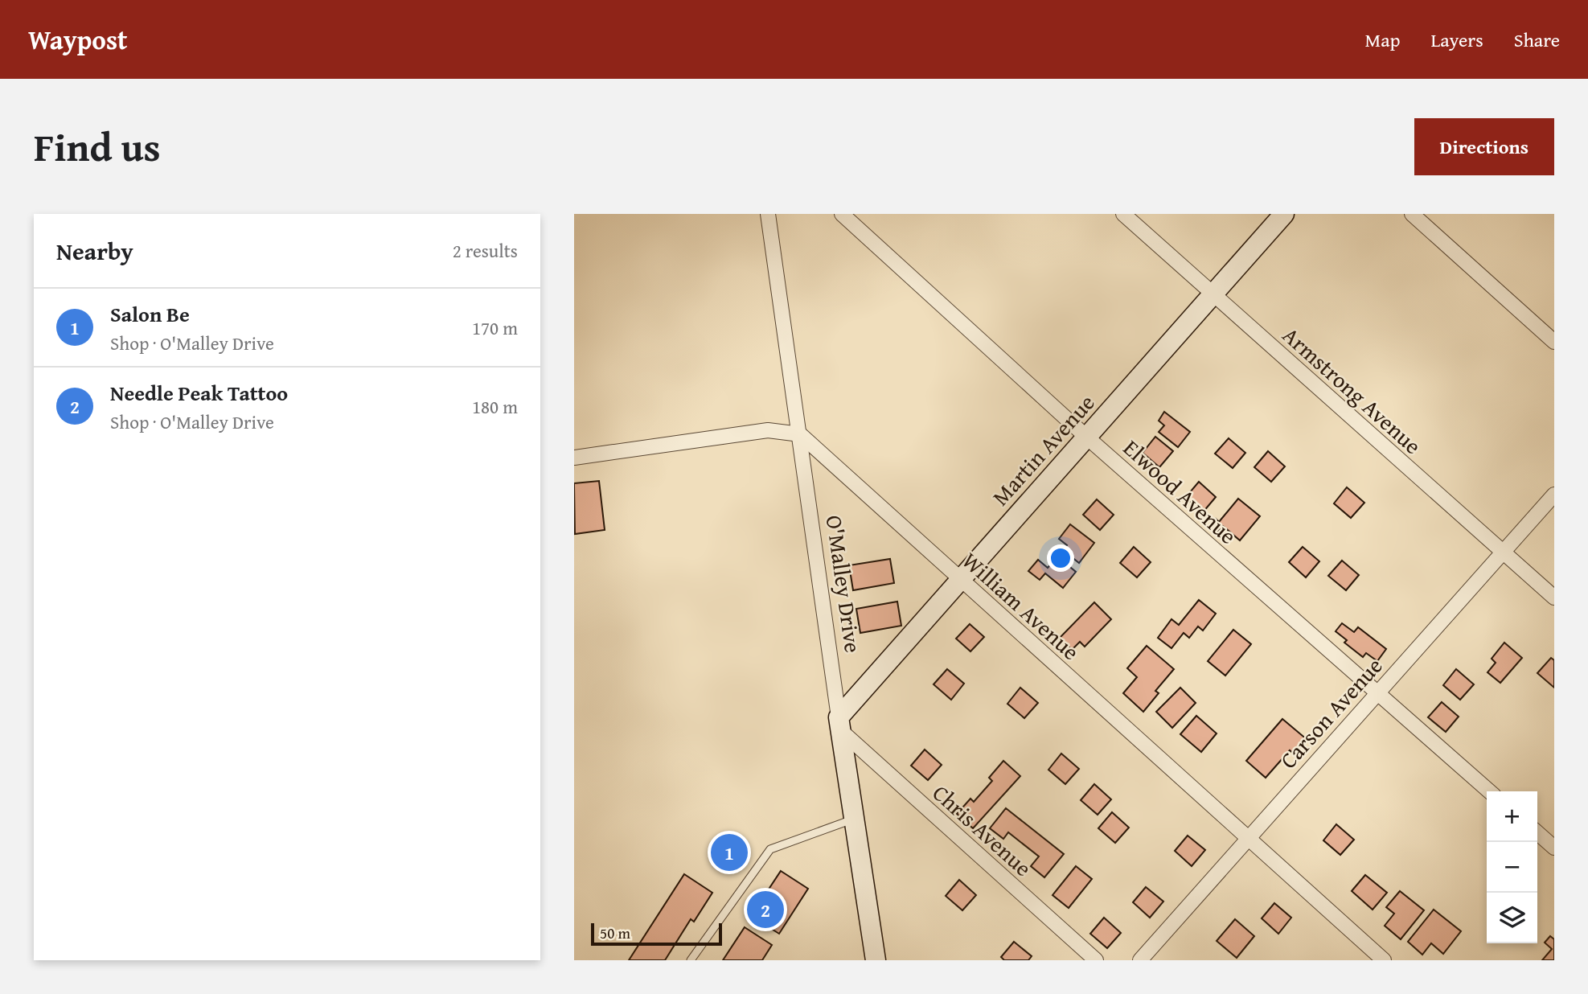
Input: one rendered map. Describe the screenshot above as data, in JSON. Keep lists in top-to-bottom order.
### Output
{
  "streets": {
    "street": [
      "Armstrong Avenue",
      "Martin Avenue",
      "Elwood Avenue",
      "O'Malley Drive",
      "William Avenue",
      "Carson Avenue",
      "Chris Avenue"
    ]
  },
  "crossings": [
    ["Armstrong Avenue", "Martin Avenue"],
    ["Armstrong Avenue", "Carson Avenue"],
    ["Martin Avenue", "Elwood Avenue"],
    ["Martin Avenue", "O'Malley Drive"],
    ["Martin Avenue", "William Avenue"],
    ["Martin Avenue", "Chris Avenue"],
    ["Elwood Avenue", "Carson Avenue"],
    ["O'Malley Drive", "William Avenue"],
    ["O'Malley Drive", "Chris Avenue"],
    ["William Avenue", "Carson Avenue"]
  ],
  "scale_bar": "50 m",
  "page": {
    "header": "Waypost",
    "nav": ["Map", "Layers", "Share"],
    "title": "Find us",
    "buttons": "Directions",
    "heading": ["Nearby", "2 results"],
    "list": [
      {
        "mark": "1",
        "name": "Salon Be",
        "note": "Shop · O'Malley Drive",
        "value": "170 m"
      },
      {
        "mark": "2",
        "name": "Needle Peak Tattoo",
        "note": "Shop · O'Malley Drive",
        "value": "180 m"
      }
    ],
    "map_buttons": ["+", "−"],
    "pins": ["1", "2"],
    "scale": "50 m"
  }
}
